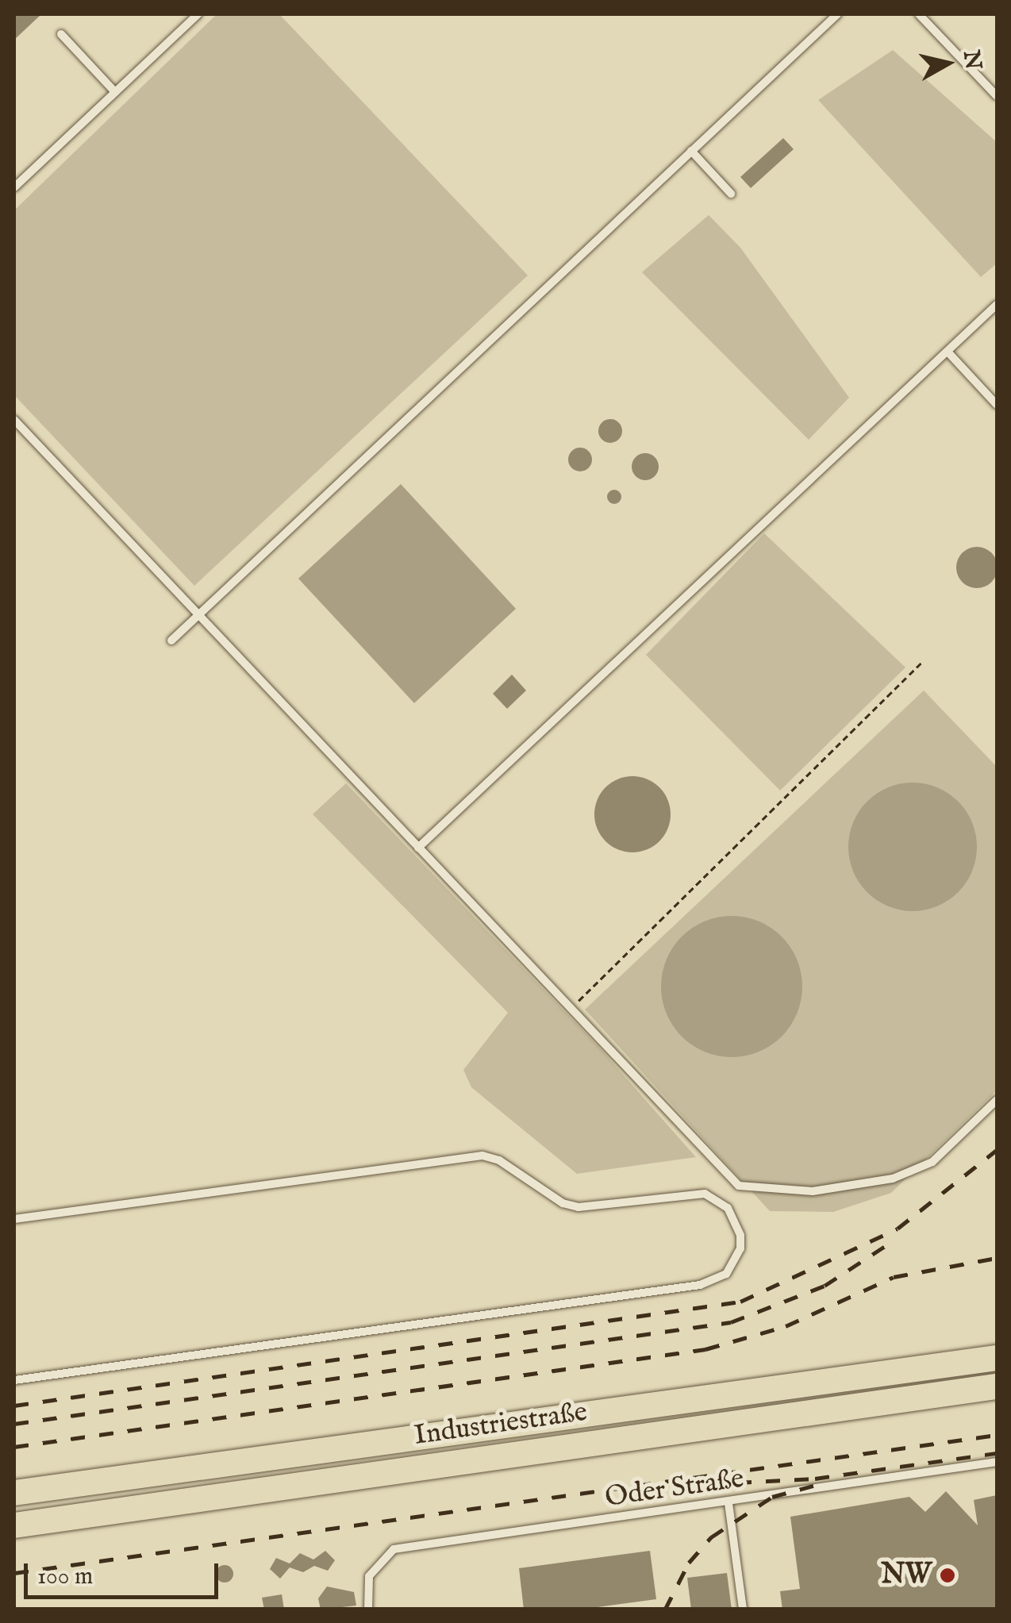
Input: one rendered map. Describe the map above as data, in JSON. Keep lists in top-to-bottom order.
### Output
{
  "streets": {
    "highway": ["Industriestraße"],
    "lane": ["Oder Straße"]
  },
  "places": ["NW"],
  "scale_bar": "100 m",
  "north": "right"
}
